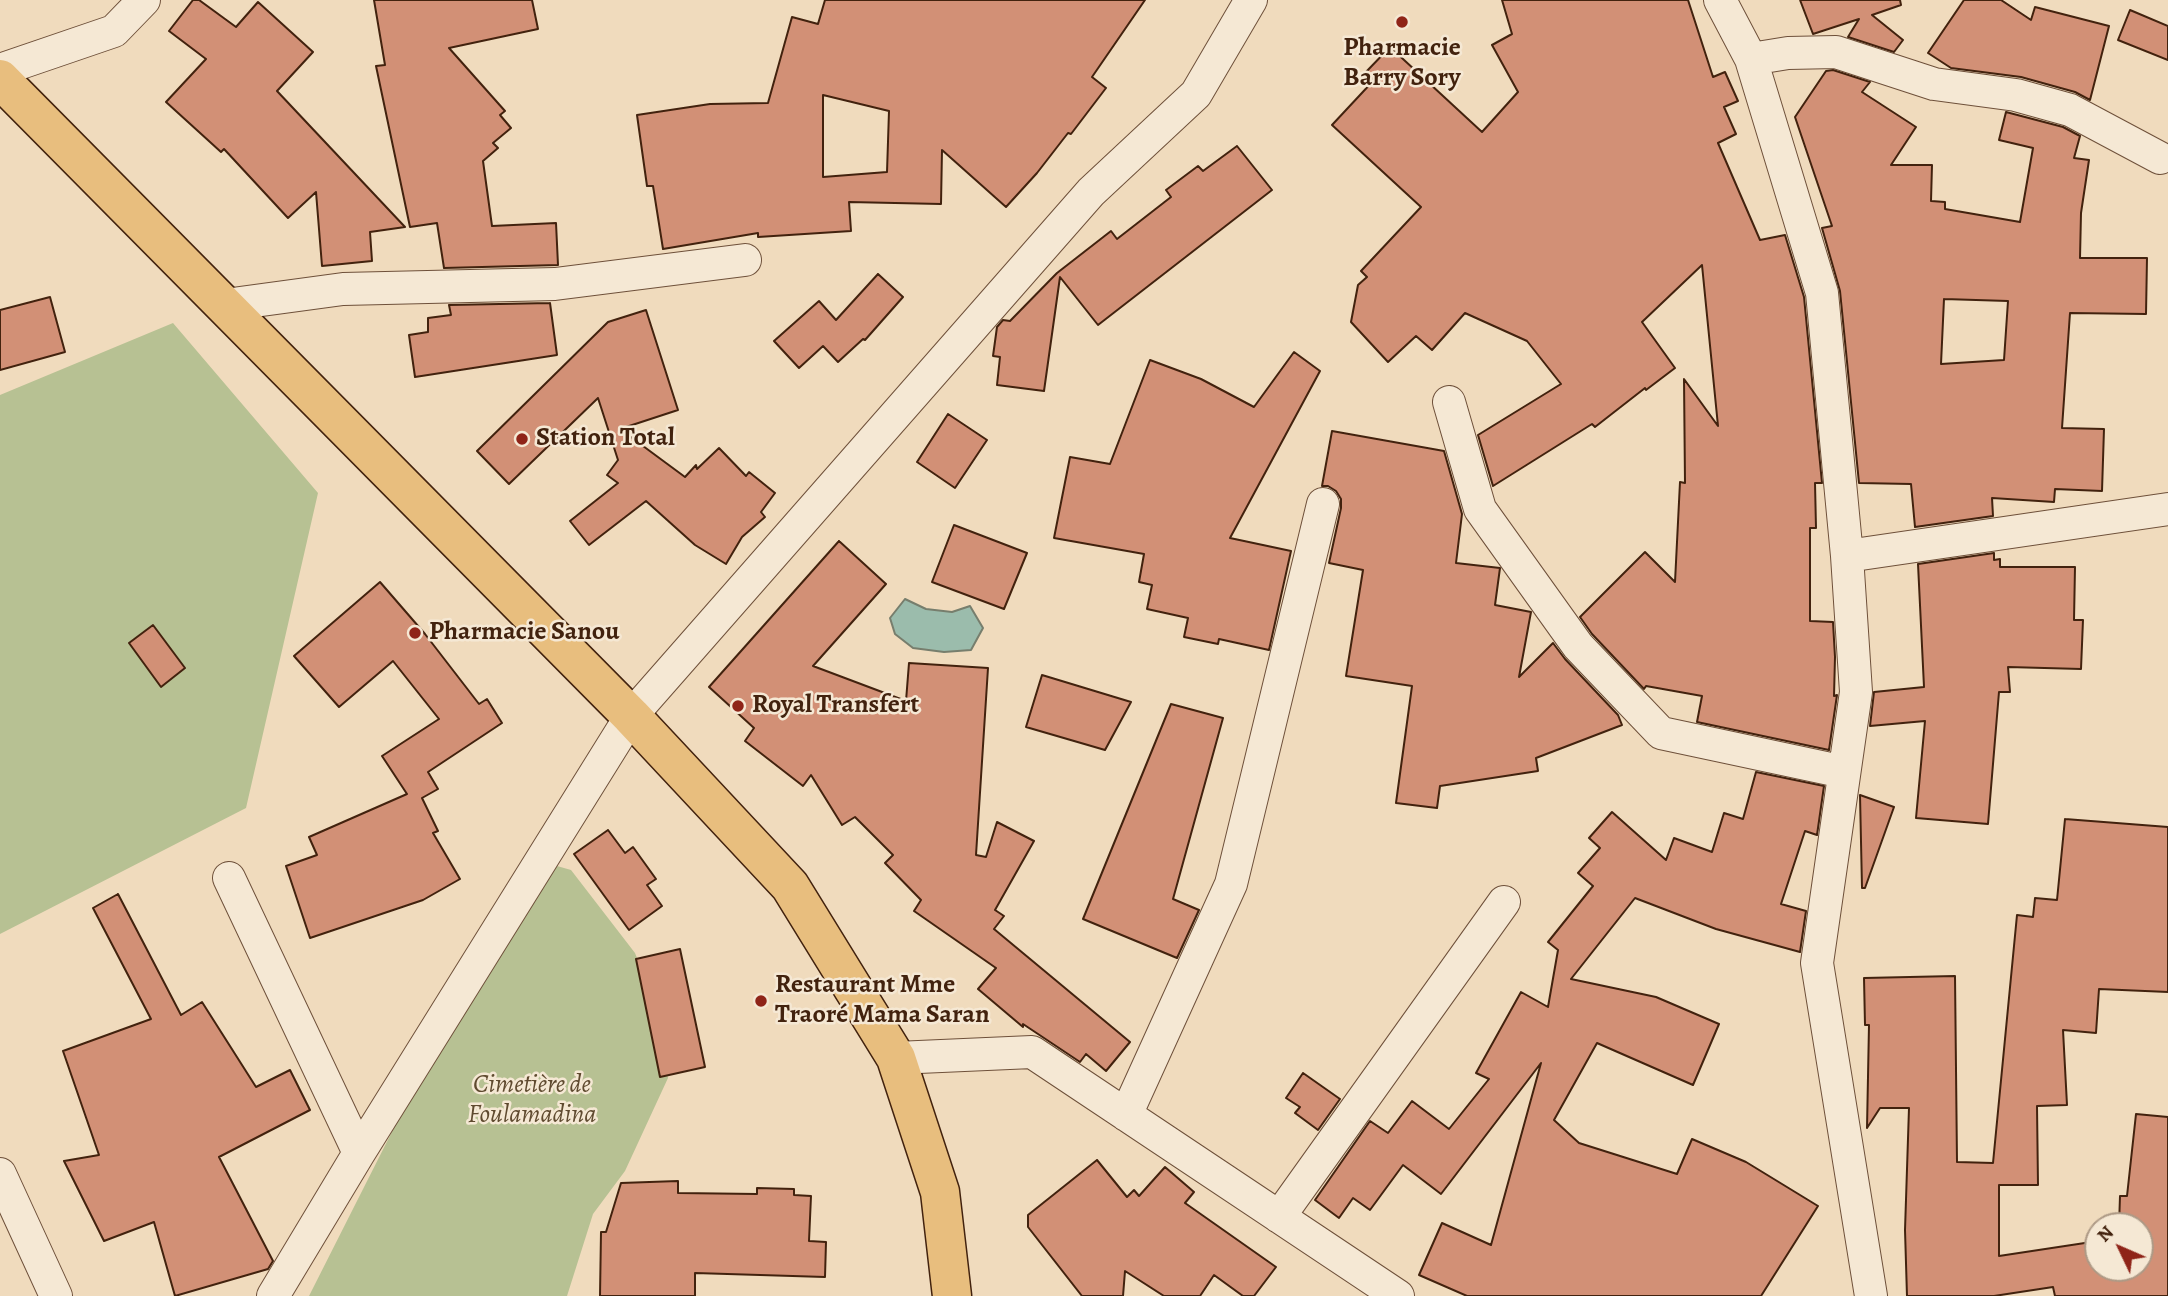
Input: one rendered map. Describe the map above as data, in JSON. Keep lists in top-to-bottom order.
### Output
{
  "parks": ["Cimetière de Foulamadina"],
  "places": [
    "Pharmacie Barry Sory",
    "Station Total",
    "Pharmacie Sanou",
    "Royal Transfert",
    "Restaurant Mme Traoré Mama Saran"
  ],
  "north": "top left"
}
